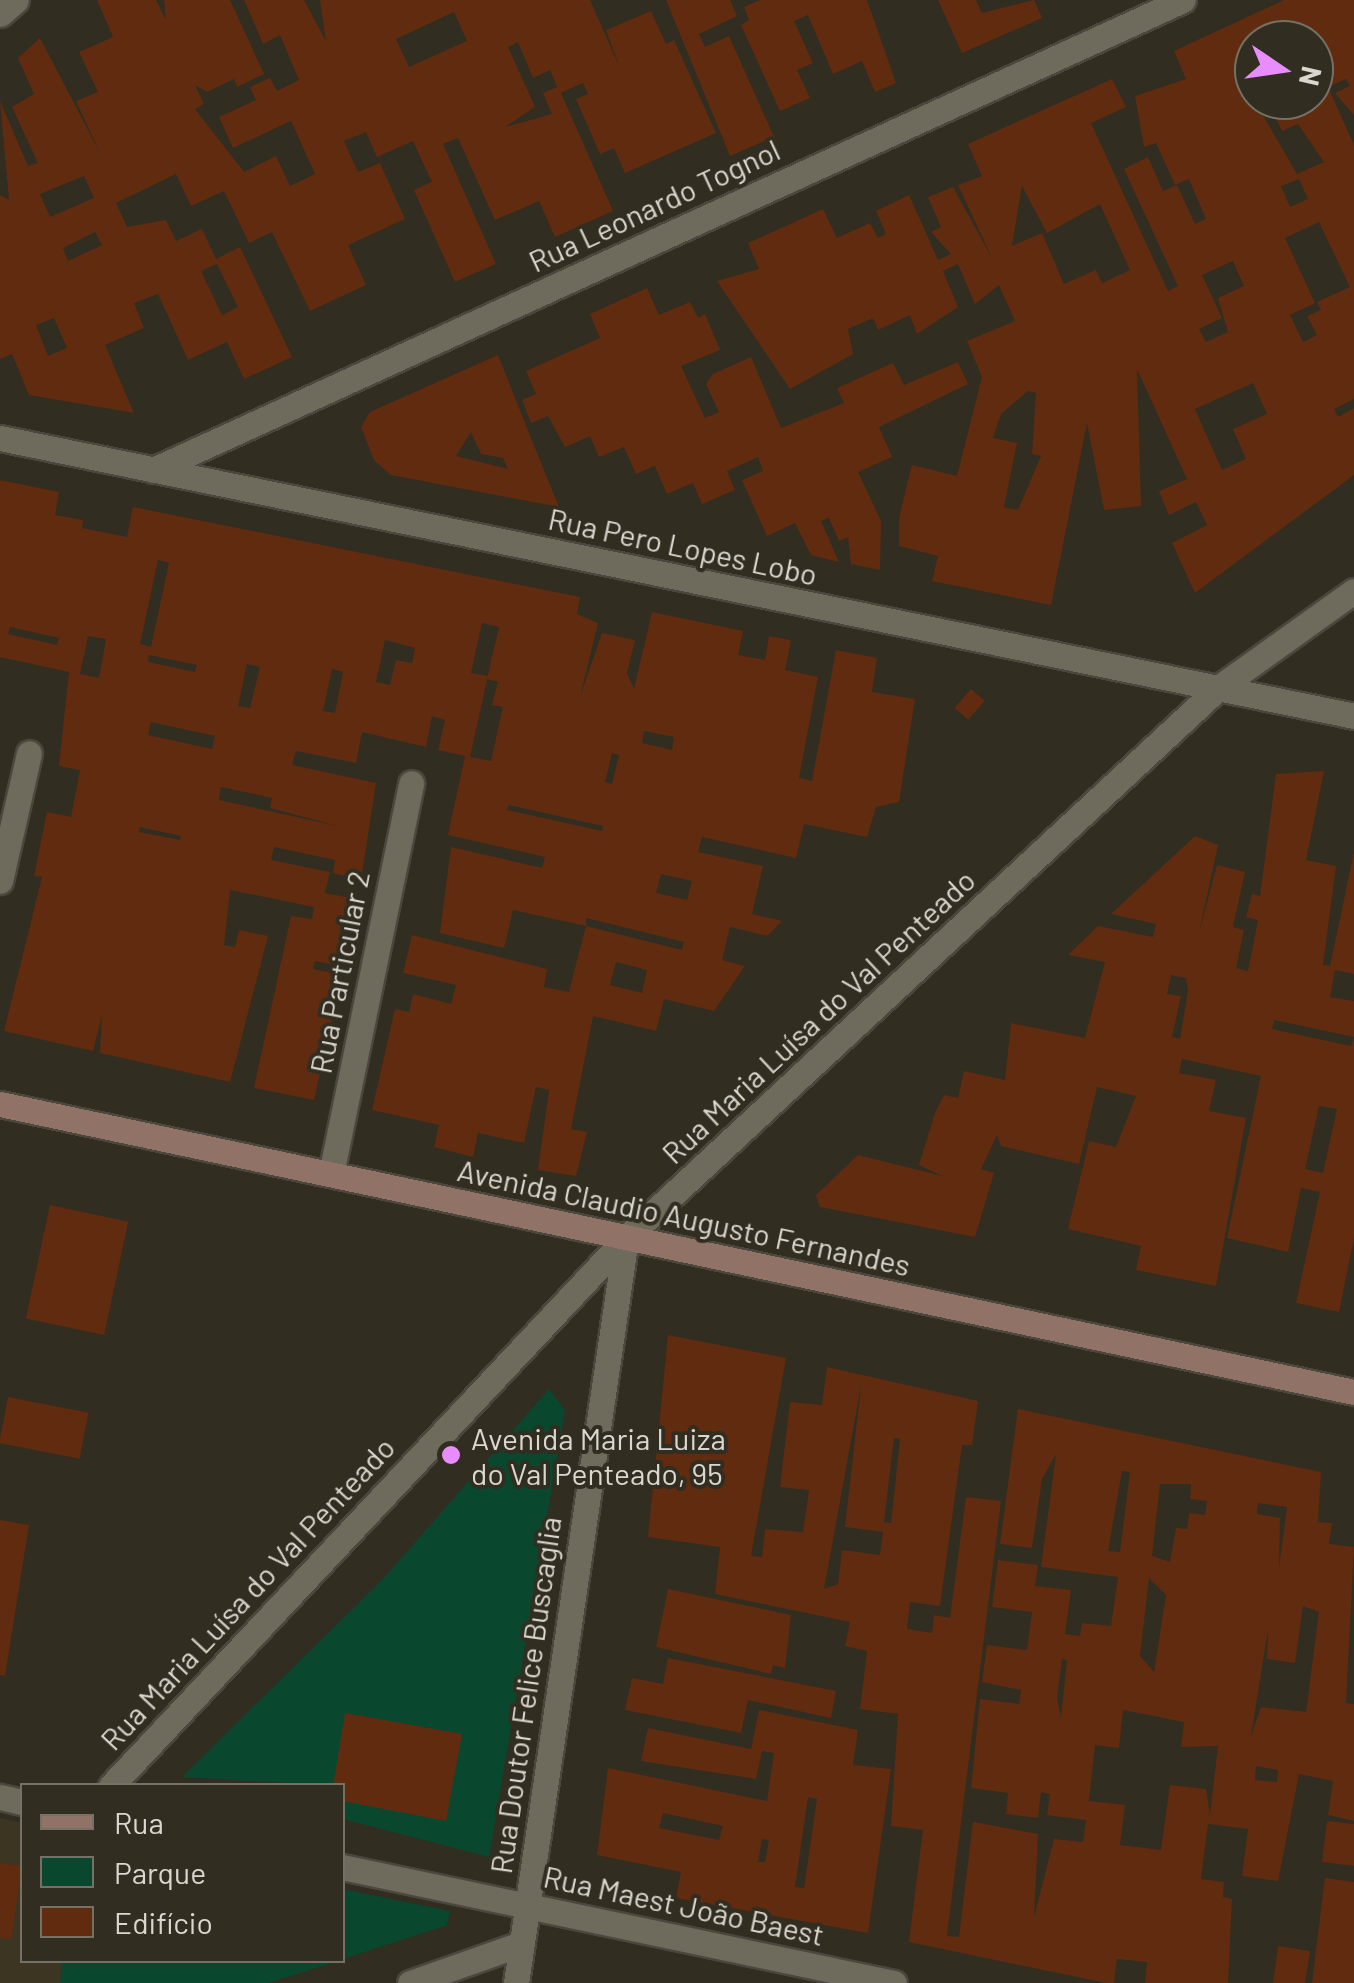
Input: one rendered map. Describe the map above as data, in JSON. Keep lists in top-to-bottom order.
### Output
{
  "streets": {
    "street": [
      "Rua Leonardo Tognol",
      "Rua Pero Lopes Lobo",
      "Rua Particular 2",
      "Rua Maria Luísa do Val Penteado",
      "Avenida Claudio Augusto Fernandes",
      "Rua Doutor Felice Buscaglia",
      "Rua Maest João Baest"
    ]
  },
  "crossings": [
    ["Rua Leonardo Tognol", "Rua Pero Lopes Lobo"],
    ["Rua Pero Lopes Lobo", "Rua Maria Luísa do Val Penteado"],
    ["Rua Particular 2", "Avenida Claudio Augusto Fernandes"],
    ["Rua Maria Luísa do Val Penteado", "Avenida Claudio Augusto Fernandes"],
    ["Rua Maria Luísa do Val Penteado", "Rua Doutor Felice Buscaglia"],
    ["Avenida Claudio Augusto Fernandes", "Rua Doutor Felice Buscaglia"],
    ["Rua Doutor Felice Buscaglia", "Rua Maest João Baest"]
  ],
  "places": ["Avenida Maria Luiza do Val Penteado, 95"],
  "legend": ["Rua", "Parque", "Edifício"],
  "north": "right"
}
